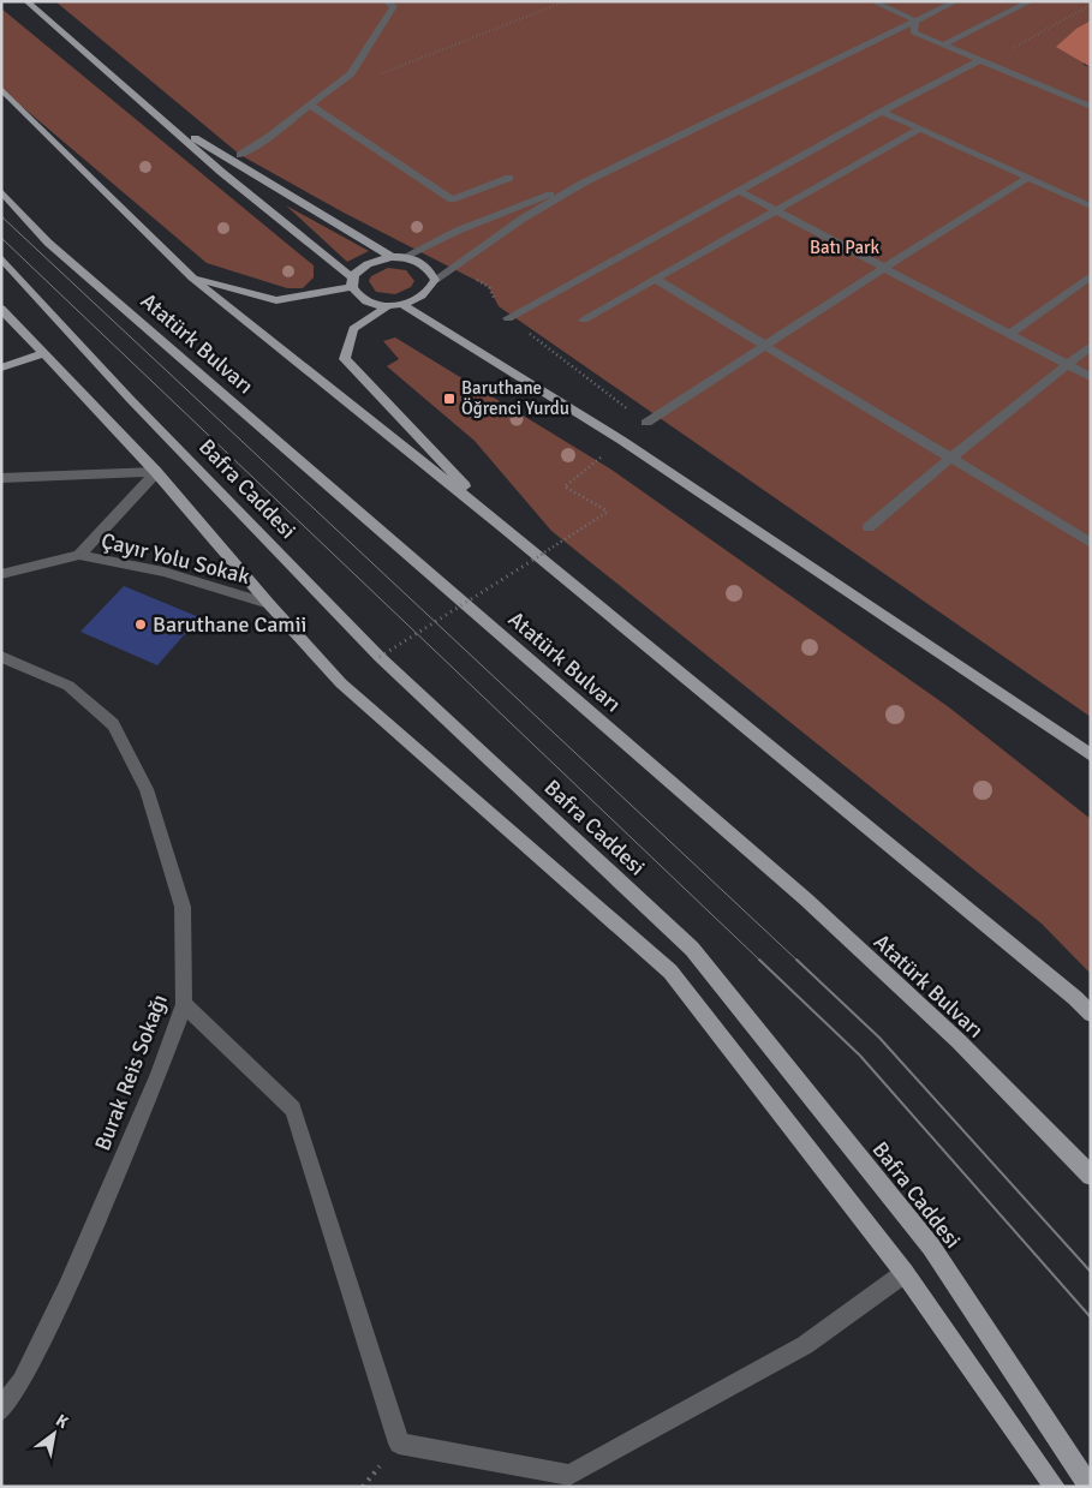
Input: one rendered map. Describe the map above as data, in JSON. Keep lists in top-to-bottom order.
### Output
{
  "streets": {
    "main road": ["Atatürk Bulvarı", "Bafra Caddesi"],
    "street": ["Çayır Yolu Sokak", "Burak Reis Sokağı"]
  },
  "parks": ["Batı Park"],
  "places": {
    "transit": ["Baruthane Öğrenci Yurdu"],
    "other": ["Baruthane Camii"]
  },
  "north": "top right"
}
